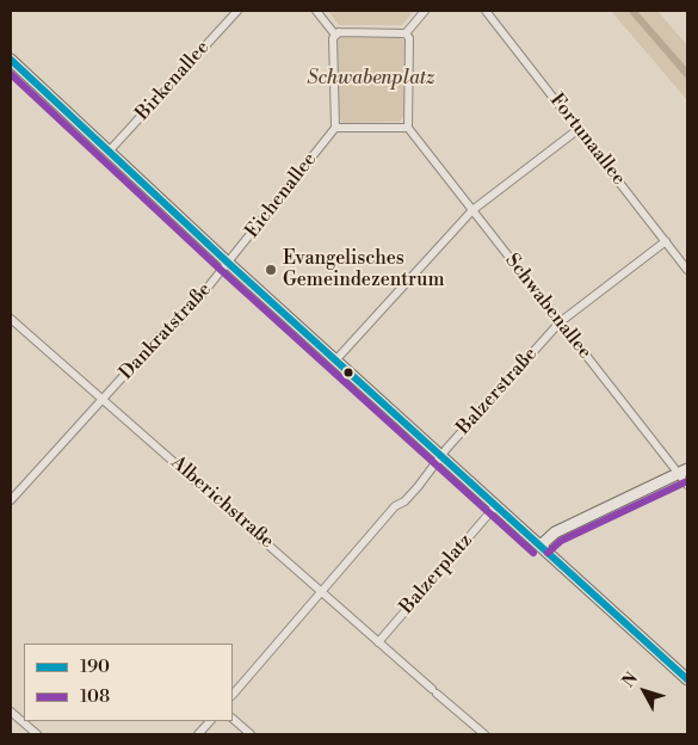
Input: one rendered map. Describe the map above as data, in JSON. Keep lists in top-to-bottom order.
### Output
{
  "streets": {
    "street": [
      "Birkenallee",
      "Fortunaallee",
      "Eichenallee",
      "Schwabenallee",
      "Dankratstraße",
      "Balzerstraße",
      "Alberichstraße",
      "Balzerplatz"
    ]
  },
  "crossings": [
    ["Fortunaallee", "Balzerstraße"],
    ["Eichenallee", "Dankratstraße"],
    ["Schwabenallee", "Balzerstraße"],
    ["Dankratstraße", "Alberichstraße"],
    ["Balzerstraße", "Alberichstraße"],
    ["Alberichstraße", "Balzerplatz"]
  ],
  "parks": ["Schwabenplatz"],
  "places": ["Evangelisches Gemeindezentrum"],
  "lines": ["transit line 190", "transit line 108"],
  "legend": ["190", "108"],
  "north": "top left"
}
